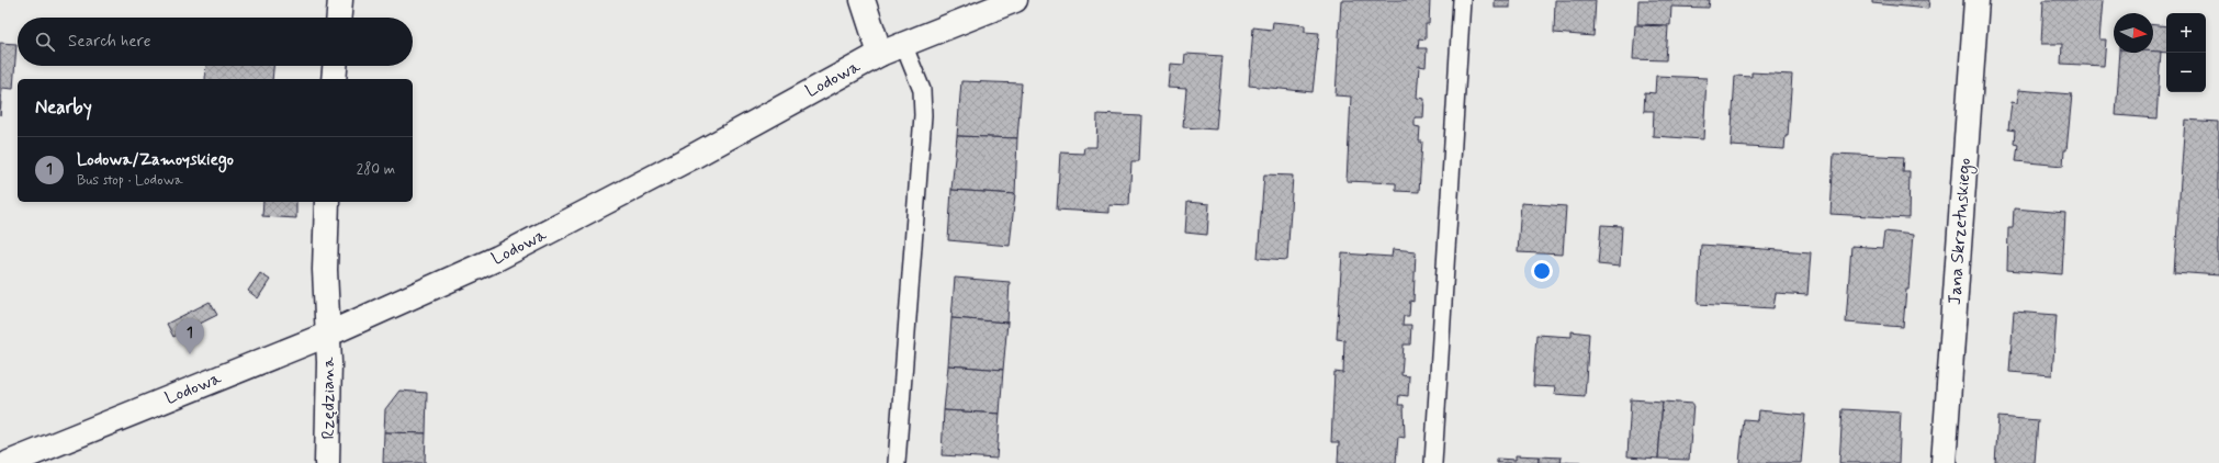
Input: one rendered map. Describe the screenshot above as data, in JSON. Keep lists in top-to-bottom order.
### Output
{
  "streets": {
    "street": ["Lodowa", "Jana Skrzetuskiego", "Rzędziana"]
  },
  "crossings": [
    ["Lodowa", "Rzędziana"]
  ],
  "north": "right",
  "page": {
    "map_buttons": ["+", "−"],
    "search": "Search here",
    "heading": "Nearby",
    "list": [
      {
        "mark": "1",
        "name": "Lodowa/Zamoyskiego",
        "note": "Bus stop · Lodowa",
        "value": "280 m"
      }
    ],
    "pins": "1"
  }
}
